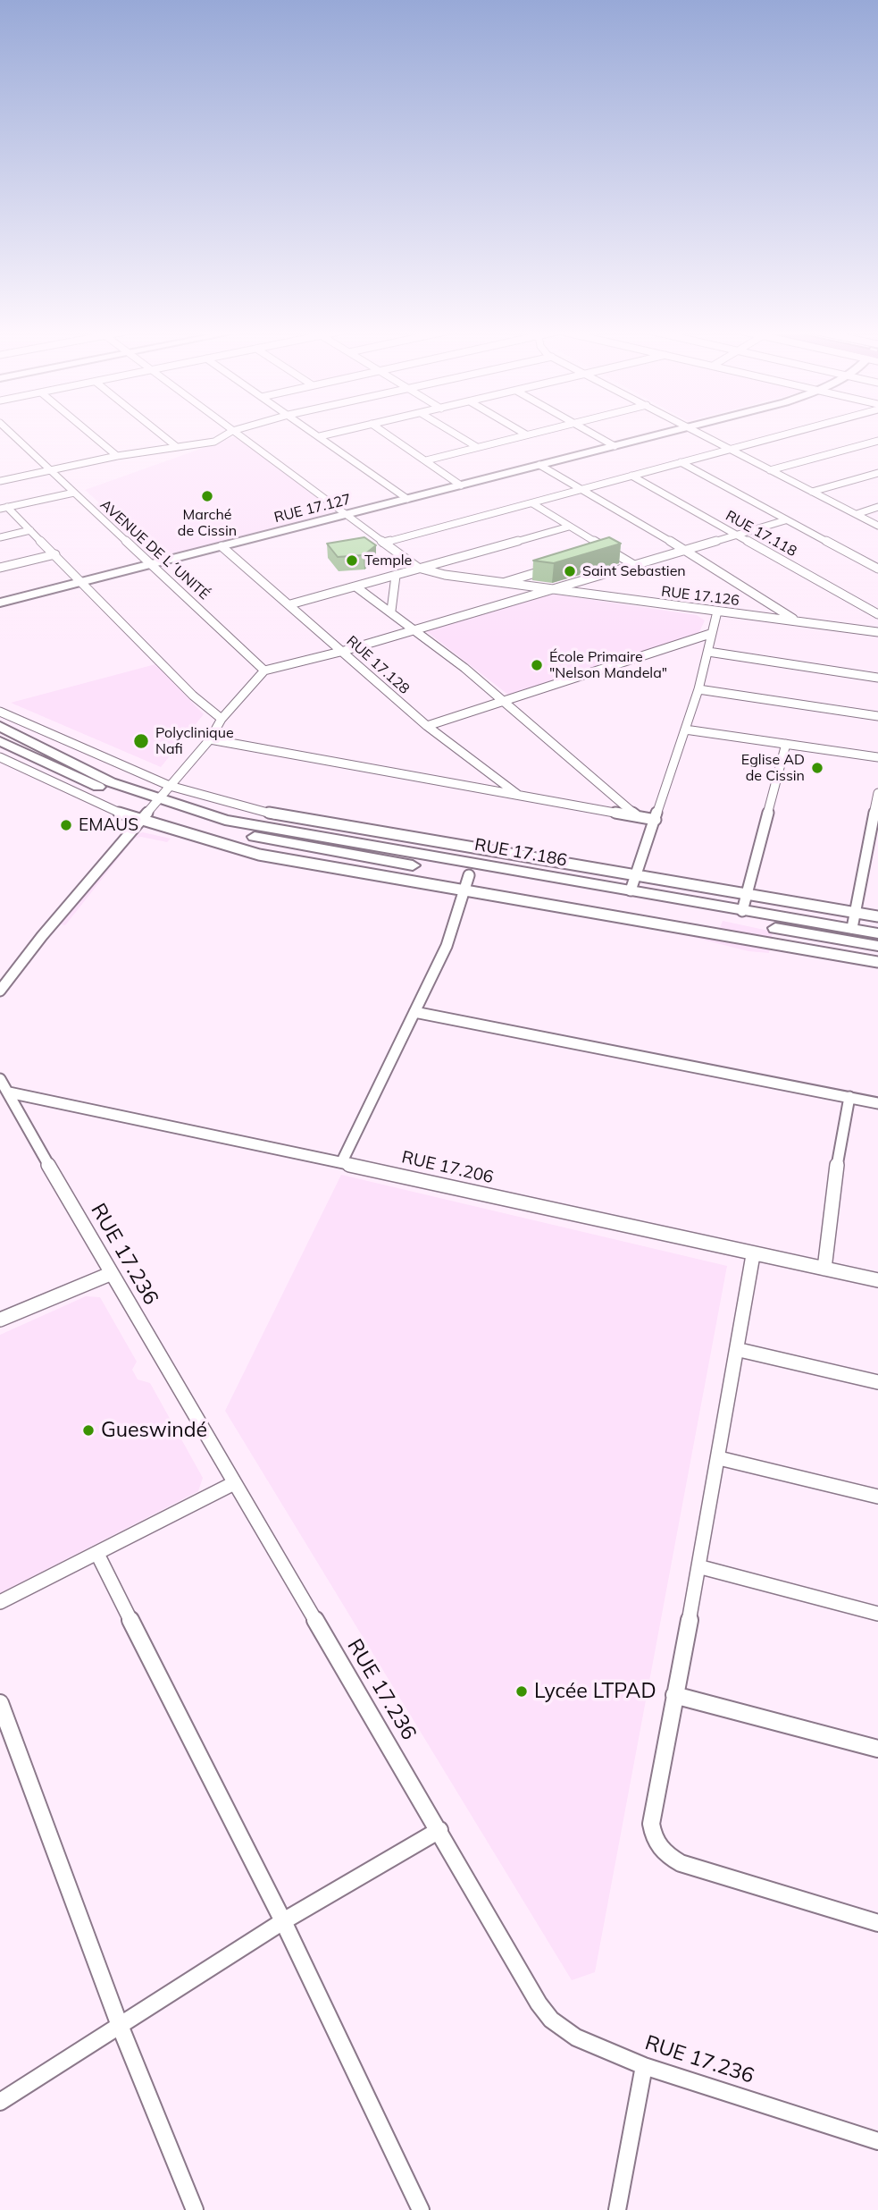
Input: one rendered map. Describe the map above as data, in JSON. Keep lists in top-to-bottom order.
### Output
{
  "streets": {
    "street": [
      "RUE 17.127",
      "RUE 17.118",
      "AVENUE DE L´UNITÉ",
      "RUE 17.126",
      "RUE 17.128",
      "RUE 17.186",
      "RUE 17.206",
      "RUE 17.236"
    ]
  },
  "crossings": [
    ["RUE 17.127", "AVENUE DE L´UNITÉ"],
    ["RUE 17.127", "RUE 17.128"],
    ["RUE 17.206", "RUE 17.236"]
  ],
  "places": [
    "Marché de Cissin",
    "Temple",
    "Saint Sebastien",
    "École Primaire \"Nelson Mandela\"",
    "Polyclinique Nafi",
    "Eglise AD de Cissin",
    "EMAUS",
    "Gueswindé",
    "Lycée LTPAD"
  ]
}
